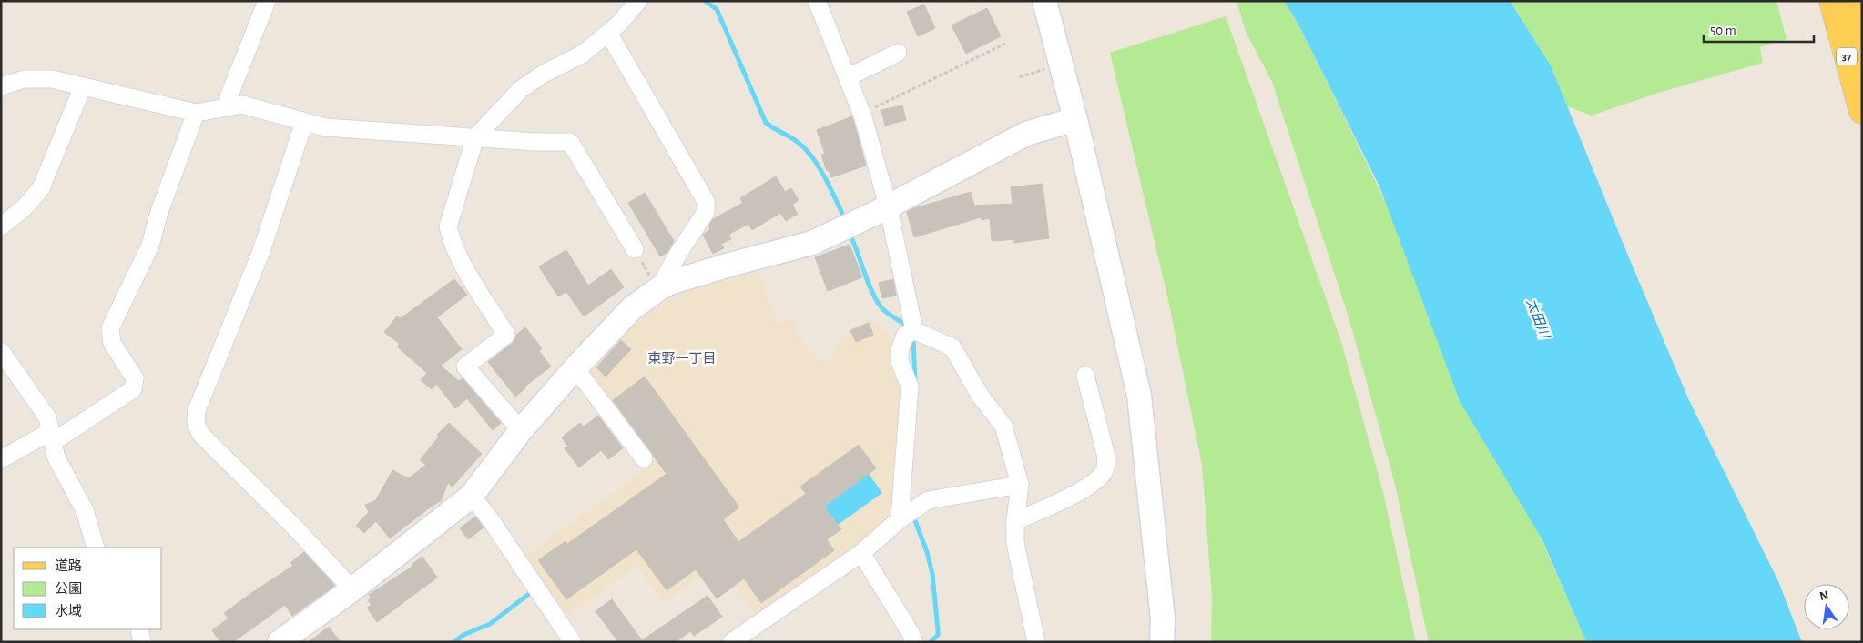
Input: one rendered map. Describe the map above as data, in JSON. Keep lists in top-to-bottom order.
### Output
{
  "streets": {
    "main road": ["37"]
  },
  "districts": ["東野一丁目"],
  "water": ["太田川"],
  "legend": ["道路", "公園", "水域"],
  "scale_bar": "50 m",
  "north": "top"
}
